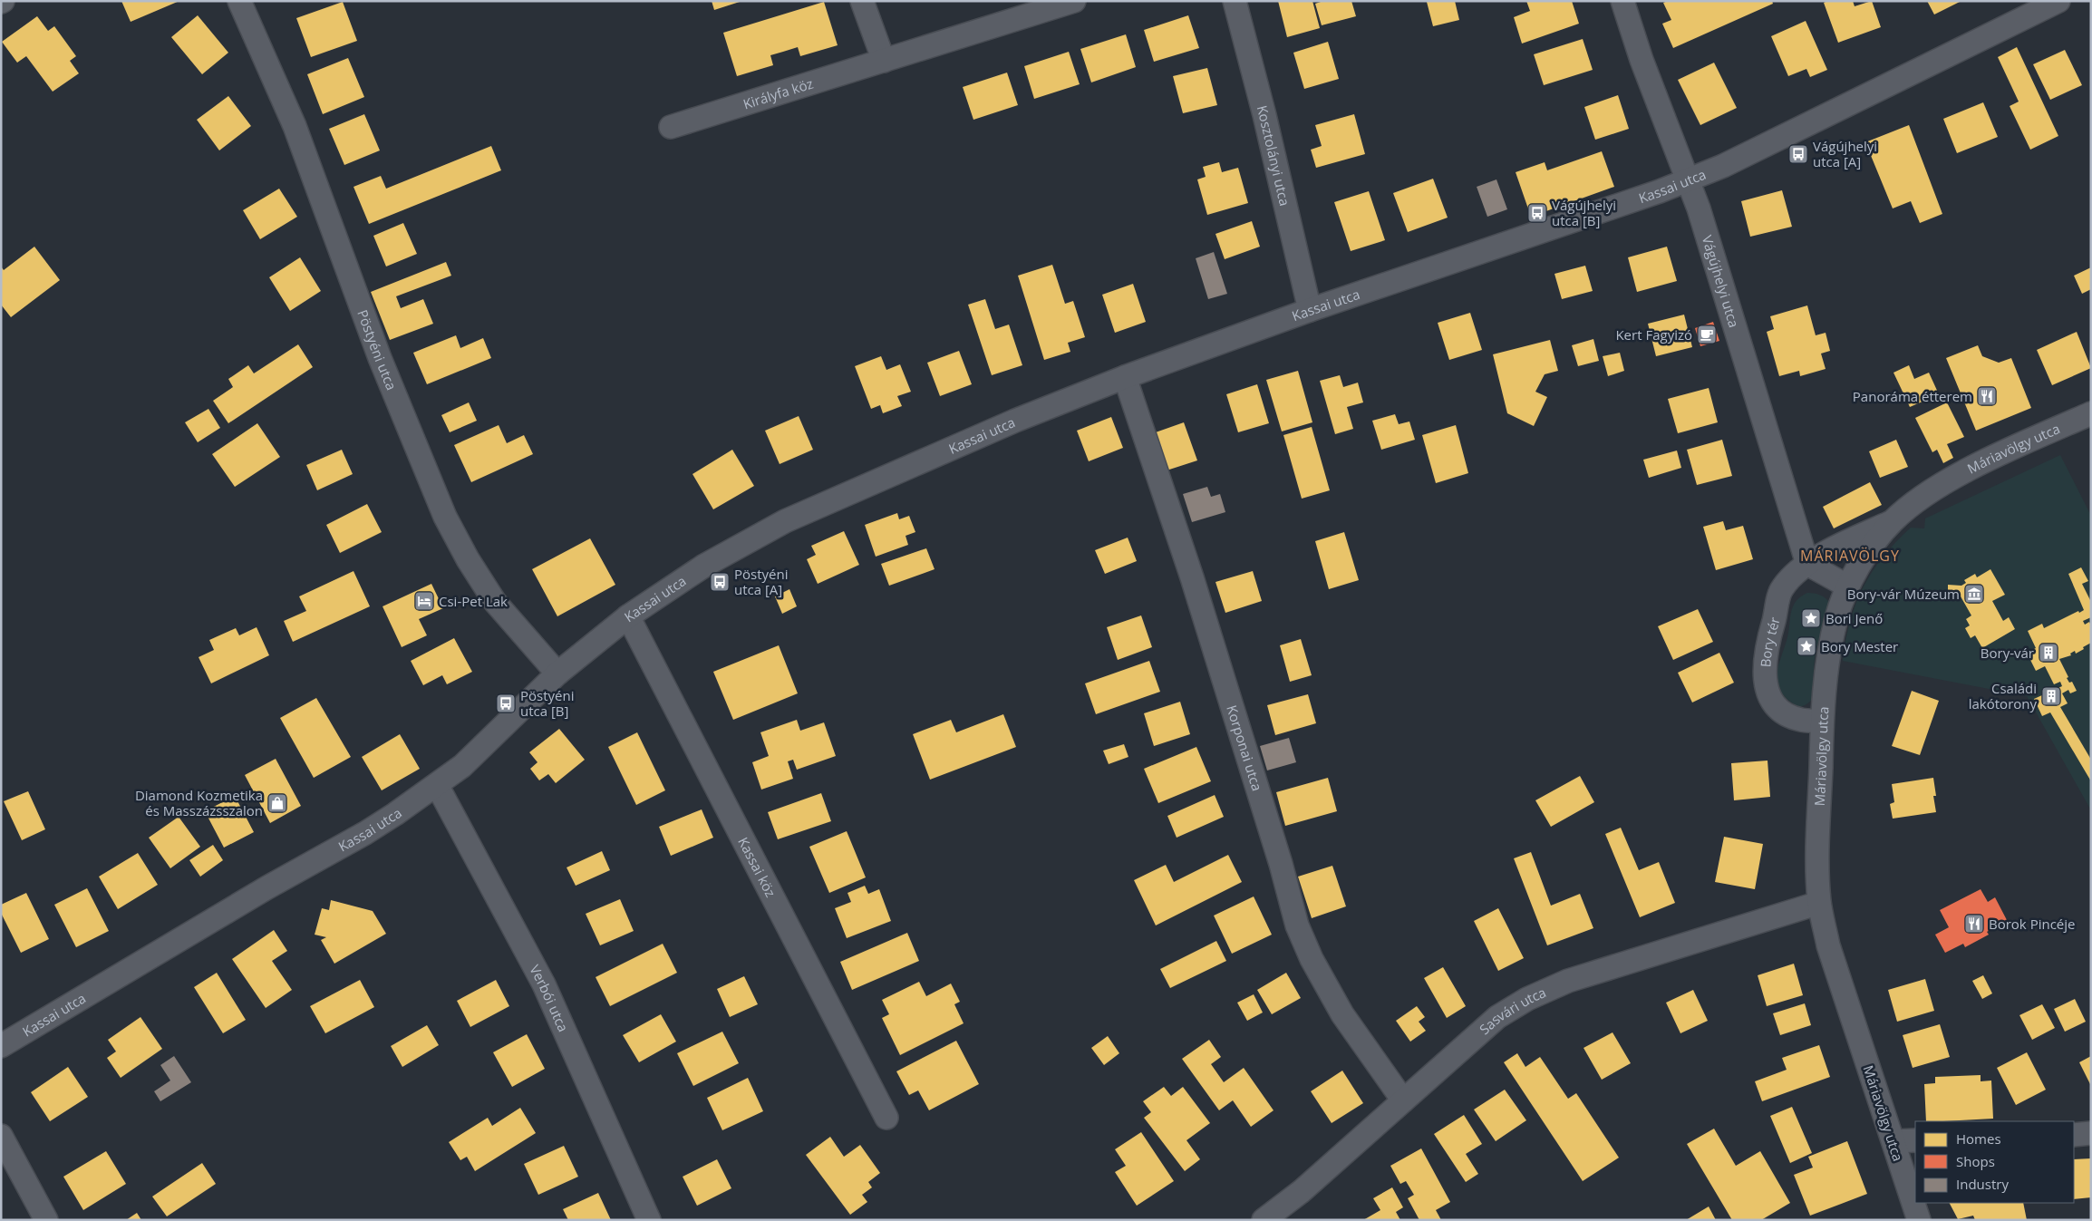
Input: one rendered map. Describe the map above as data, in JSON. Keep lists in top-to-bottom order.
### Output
{
  "streets": {
    "street": [
      "Királyfa köz",
      "Kosztolányi utca",
      "Kassai utca",
      "Vágújhelyi utca",
      "Pöstyéni utca",
      "Máriavölgy utca",
      "Bory tér",
      "Korponai utca",
      "Kassai köz",
      "Verbói utca",
      "Sasvári utca"
    ]
  },
  "crossings": [
    ["Kosztolányi utca", "Kassai utca"],
    ["Kassai utca", "Vágújhelyi utca"],
    ["Kassai utca", "Pöstyéni utca"],
    ["Kassai utca", "Korponai utca"],
    ["Kassai utca", "Kassai köz"],
    ["Kassai utca", "Verbói utca"],
    ["Vágújhelyi utca", "Bory tér"],
    ["Máriavölgy utca", "Bory tér"],
    ["Máriavölgy utca", "Sasvári utca"],
    ["Korponai utca", "Sasvári utca"]
  ],
  "districts": ["MÁRIAVÖLGY"],
  "places": {
    "bus stop": [
      "Vágújhelyi utca [A]",
      "Vágújhelyi utca [B]",
      "Pöstyéni utca [A]",
      "Pöstyéni utca [B]"
    ],
    "cafe": ["Kert Fagyizó"],
    "restaurant": ["Panoráma étterem", "Borok Pincéje"],
    "museum": ["Bory-vár Múzeum"],
    "hotel": ["Csi-Pet Lak"],
    "place": ["Bori Jenő", "Bory Mester"],
    "building": ["Bory-vár", "Családi lakótorony"],
    "shop": ["Diamond Kozmetika és Masszázsszalon"]
  },
  "legend": ["Homes", "Shops", "Industry"]
}
